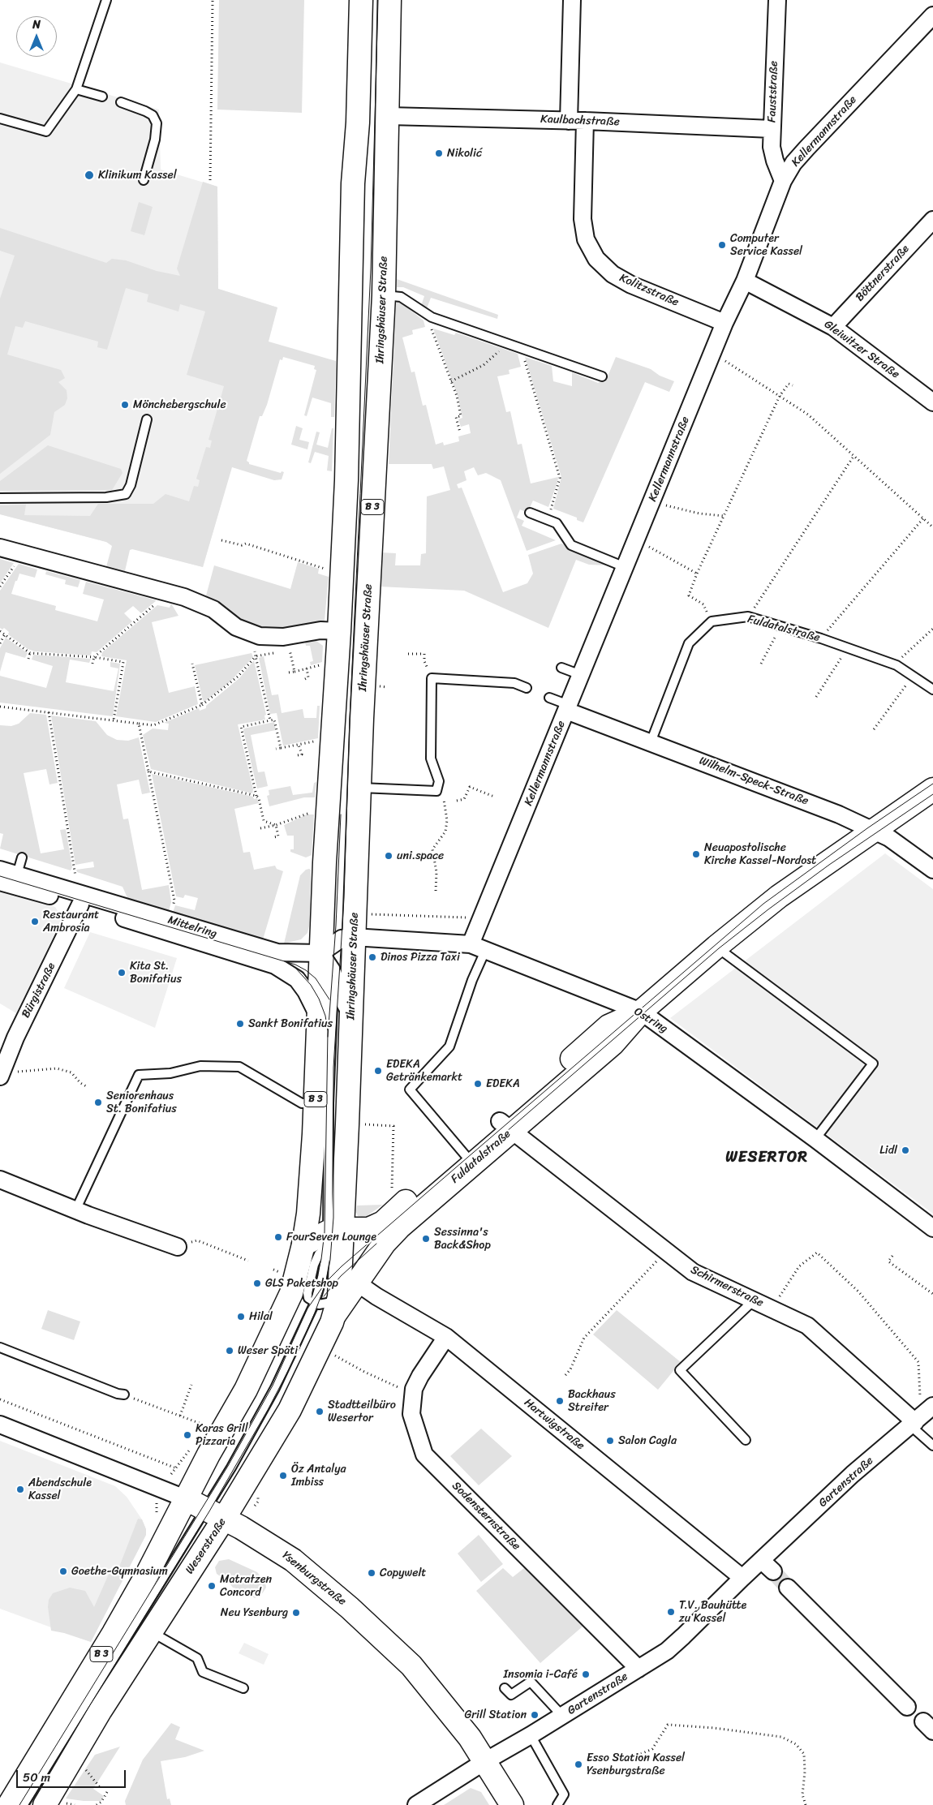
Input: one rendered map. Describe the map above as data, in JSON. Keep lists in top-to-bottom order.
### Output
{
  "streets": {
    "main road": [
      "Ihringshäuser Straße",
      "B 3",
      "Fuldatalstraße",
      "Weserstraße",
      "Ysenburgstraße"
    ],
    "street": [
      "Fauststraße",
      "Kaulbachstraße",
      "Kellermannstraße",
      "Böttnerstraße",
      "Kolitzstraße",
      "Gleiwitzer Straße",
      "Wilhelm-Speck-Straße",
      "Mittelring",
      "Bürgistraße",
      "Ostring",
      "Schirmerstraße",
      "Hartwigstraße",
      "Gartenstraße",
      "Sodensternstraße"
    ]
  },
  "crossings": [
    ["Fauststraße", "Kaulbachstraße"],
    ["Fauststraße", "Kellermannstraße"],
    ["Kaulbachstraße", "Kolitzstraße"],
    ["Kaulbachstraße", "Ihringshäuser Straße"],
    ["Kellermannstraße", "Kolitzstraße"],
    ["Kellermannstraße", "Gleiwitzer Straße"],
    ["Kellermannstraße", "Wilhelm-Speck-Straße"],
    ["Kellermannstraße", "Ostring"],
    ["Böttnerstraße", "Gleiwitzer Straße"],
    ["Ihringshäuser Straße", "Fuldatalstraße"],
    ["Ihringshäuser Straße", "Ostring"],
    ["Ihringshäuser Straße", "Hartwigstraße"],
    ["B 3", "Fuldatalstraße"],
    ["B 3", "Mittelring"],
    ["B 3", "Ostring"],
    ["B 3", "Ysenburgstraße"],
    ["Fuldatalstraße", "Wilhelm-Speck-Straße"],
    ["Fuldatalstraße", "Ostring"],
    ["Fuldatalstraße", "Schirmerstraße"],
    ["Fuldatalstraße", "Hartwigstraße"],
    ["Fuldatalstraße", "Weserstraße"],
    ["Mittelring", "Bürgistraße"],
    ["Mittelring", "Ostring"],
    ["Schirmerstraße", "Gartenstraße"],
    ["Hartwigstraße", "Gartenstraße"],
    ["Hartwigstraße", "Sodensternstraße"],
    ["Gartenstraße", "Sodensternstraße"],
    ["Gartenstraße", "Ysenburgstraße"],
    ["Weserstraße", "Ysenburgstraße"]
  ],
  "districts": ["WESERTOR"],
  "places": [
    "Nikolić",
    "Klinikum Kassel",
    "Computer Service Kassel",
    "Mönchebergschule",
    "Neuapostolische Kirche Kassel-Nordost",
    "uni.space",
    "Restaurant Ambrosia",
    "Dinos Pizza Taxi",
    "Kita St. Bonifatius",
    "Sankt Bonifatius",
    "EDEKA Getränkemarkt",
    "EDEKA",
    "Seniorenhaus St. Bonifatius",
    "Lidl",
    "FourSeven Lounge",
    "Sessinna's Back&Shop",
    "GLS Paketshop",
    "Hilal",
    "Weser Späti",
    "Backhaus Streiter",
    "Stadtteilbüro Wesertor",
    "Karas Grill Pizzaria",
    "Salon Cagla",
    "Öz Antalya Imbiss",
    "Abendschule Kassel",
    "Goethe-Gymnasium",
    "Copywelt",
    "Matratzen Concord",
    "T.V. Bauhütte zu Kassel",
    "Neu Ysenburg",
    "Insomia i-Café",
    "Grill Station",
    "Esso Station Kassel Ysenburgstraße"
  ],
  "scale_bar": "50 m",
  "north": "top"
}
